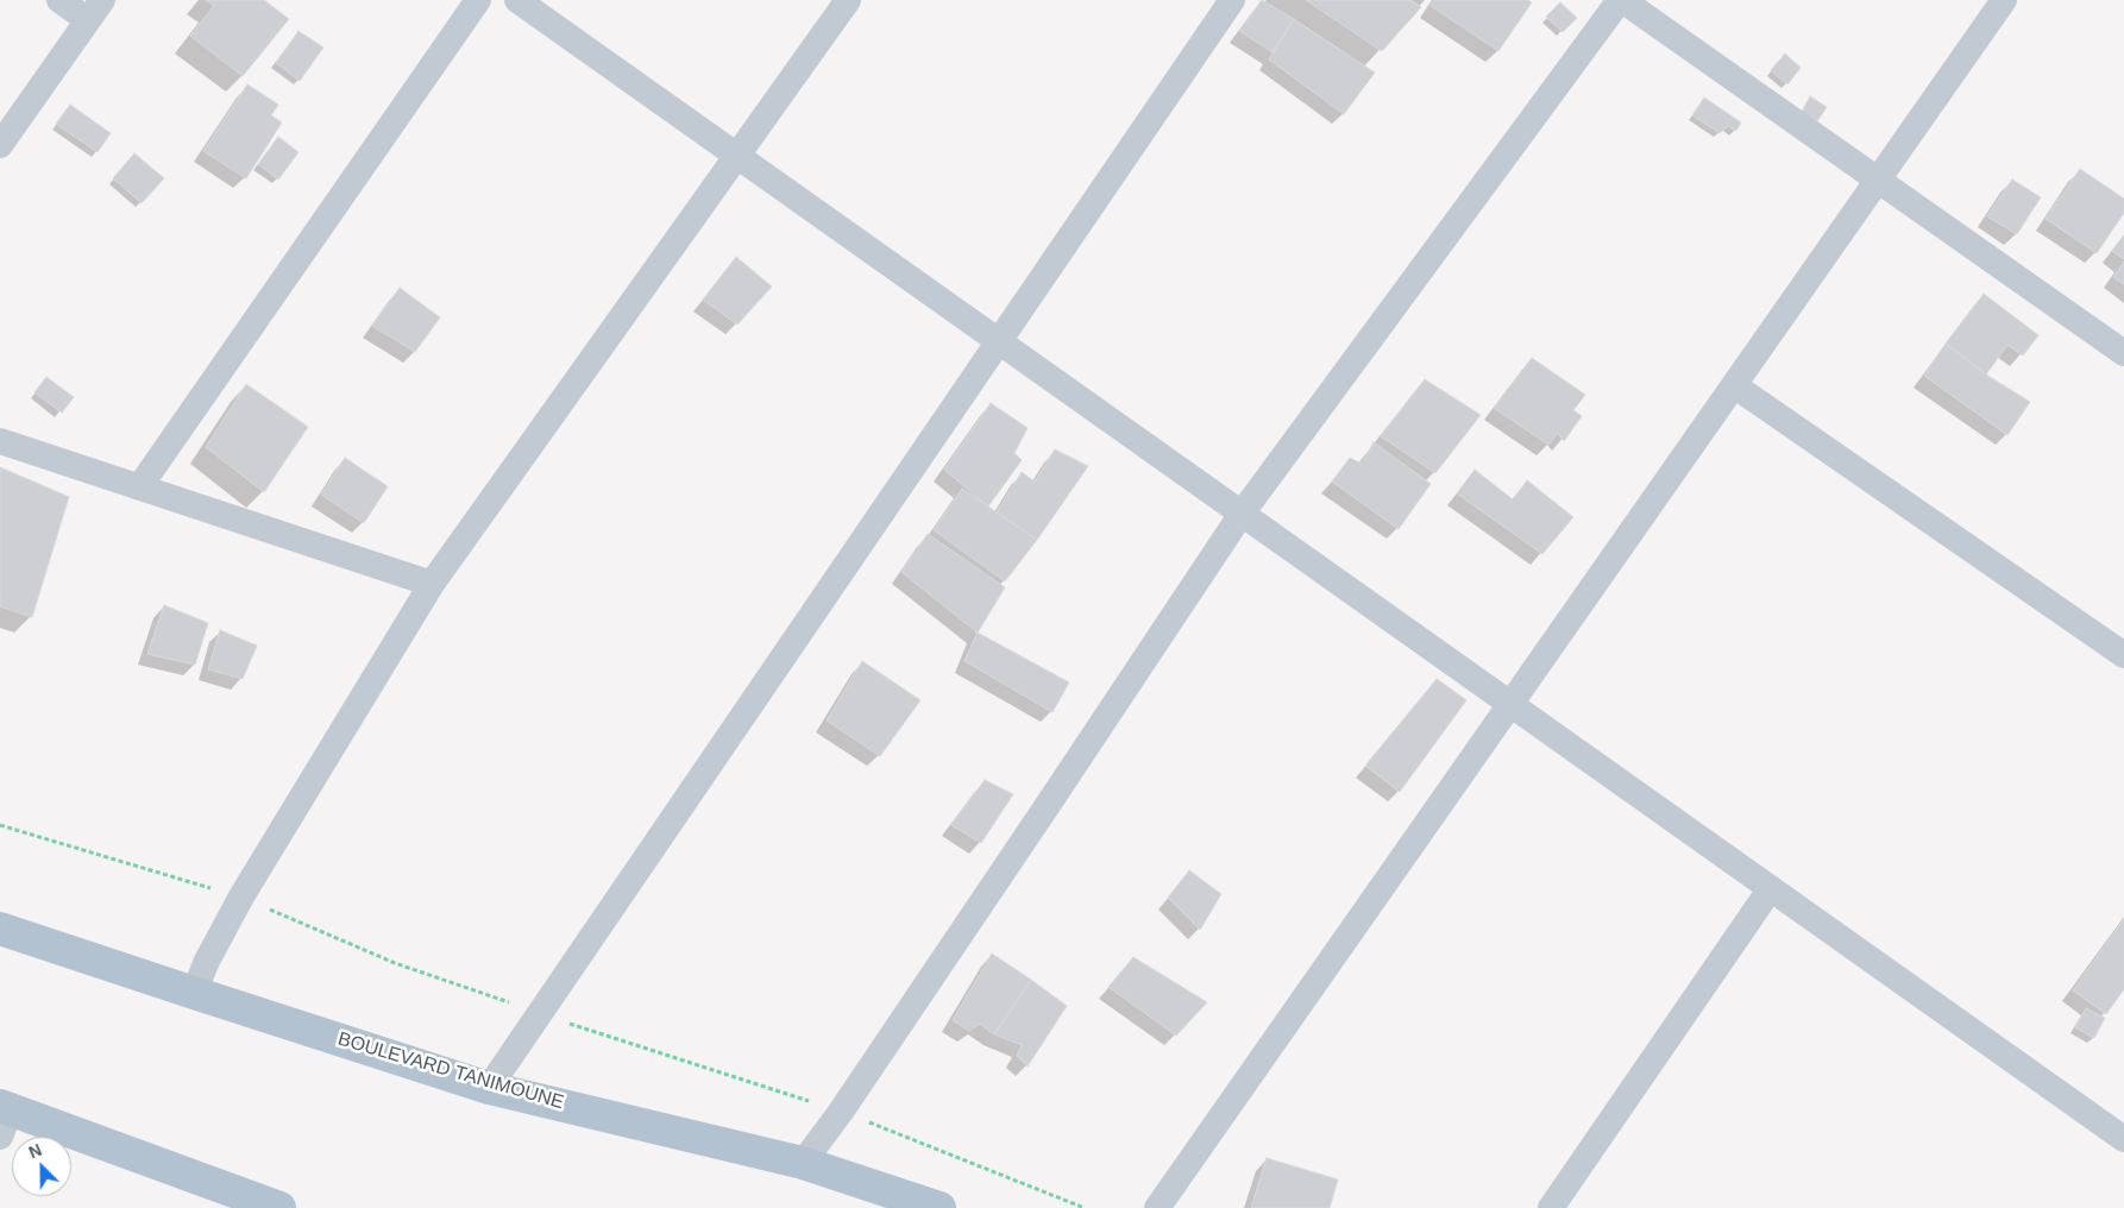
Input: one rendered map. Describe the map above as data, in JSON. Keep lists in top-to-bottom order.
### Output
{
  "streets": {
    "main road": ["BOULEVARD TANIMOUNE"]
  },
  "north": "top left"
}
